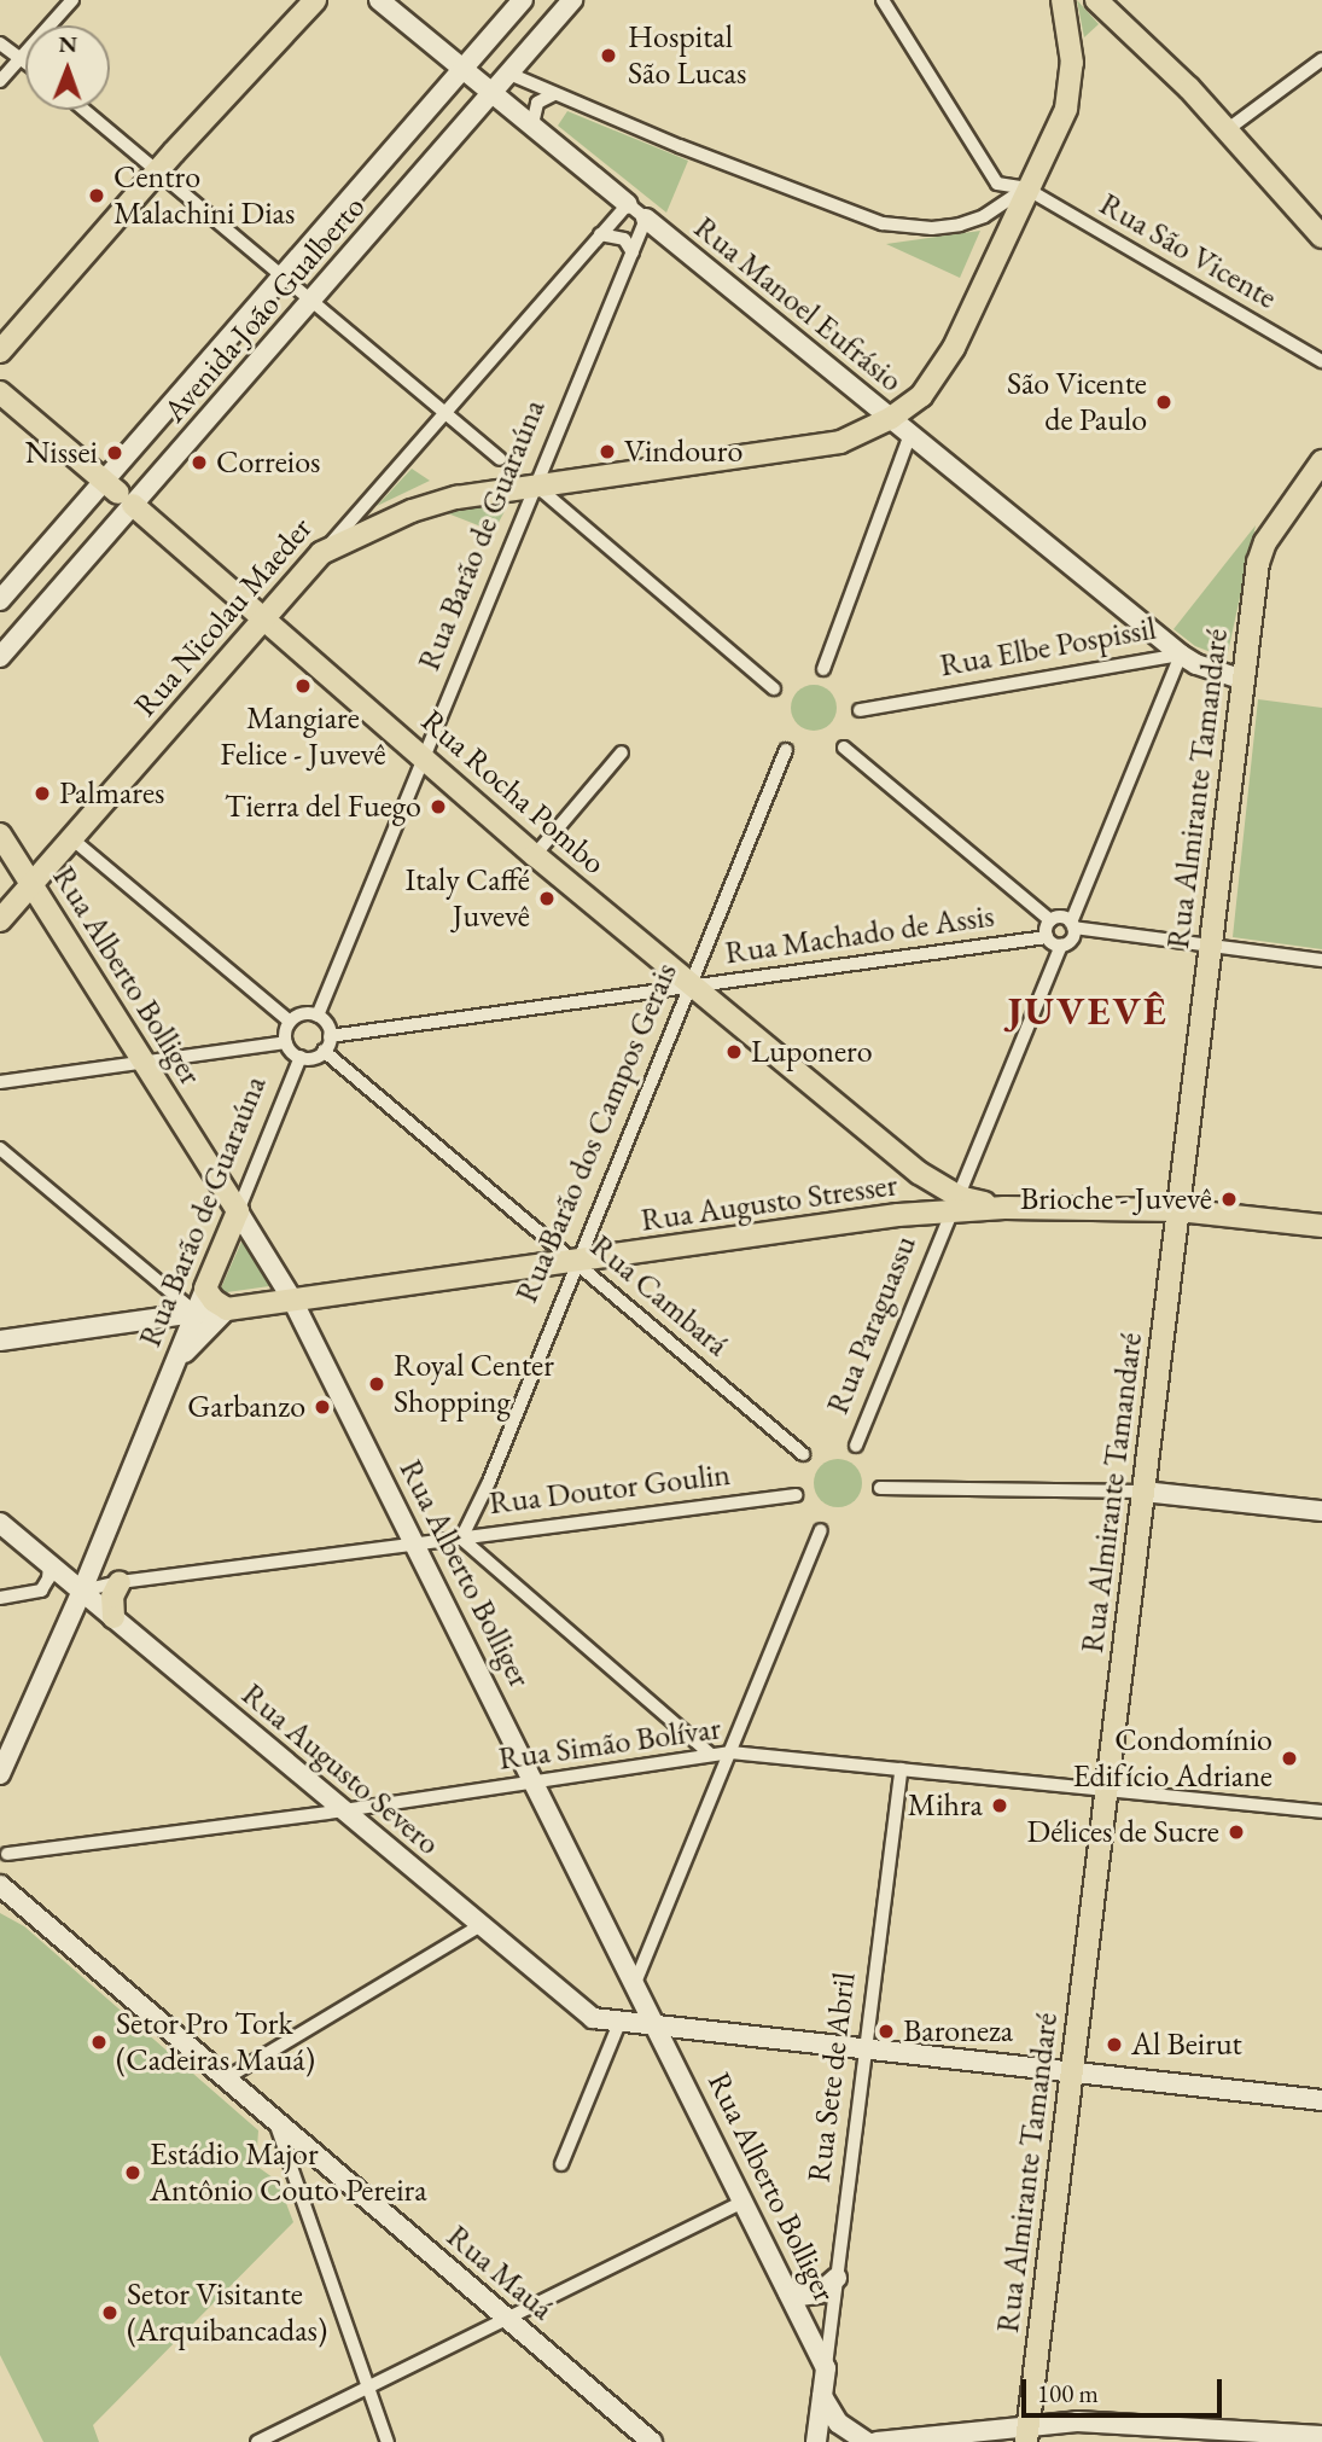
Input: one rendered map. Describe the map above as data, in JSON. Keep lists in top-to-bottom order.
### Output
{
  "streets": {
    "main road": [
      "Rua Barão de Guaraúna",
      "Rua Nicolau Maeder",
      "Rua Almirante Tamandaré",
      "Rua Rocha Pombo",
      "Rua Alberto Bolliger",
      "Rua Augusto Stresser"
    ],
    "street": [
      "Rua São Vicente",
      "Rua Manoel Eufrásio",
      "Avenida João Gualberto",
      "Rua Elbe Pospissil",
      "Rua Machado de Assis",
      "Rua Barão dos Campos Gerais",
      "Rua Cambará",
      "Rua Paraguassu",
      "Rua Doutor Goulin",
      "Rua Simão Bolívar",
      "Rua Augusto Severo",
      "Rua Sete de Abril",
      "Rua Mauá"
    ]
  },
  "crossings": [
    ["Rua Manoel Eufrásio", "Avenida João Gualberto"],
    ["Rua Manoel Eufrásio", "Rua Barão de Guaraúna"],
    ["Rua Manoel Eufrásio", "Rua Nicolau Maeder"],
    ["Rua Manoel Eufrásio", "Rua Elbe Pospissil"],
    ["Avenida João Gualberto", "Rua Rocha Pombo"],
    ["Rua Barão de Guaraúna", "Rua Rocha Pombo"],
    ["Rua Barão de Guaraúna", "Rua Machado de Assis"],
    ["Rua Barão de Guaraúna", "Rua Alberto Bolliger"],
    ["Rua Barão de Guaraúna", "Rua Augusto Stresser"],
    ["Rua Barão de Guaraúna", "Rua Cambará"],
    ["Rua Barão de Guaraúna", "Rua Doutor Goulin"],
    ["Rua Barão de Guaraúna", "Rua Augusto Severo"],
    ["Rua Nicolau Maeder", "Rua Rocha Pombo"],
    ["Rua Nicolau Maeder", "Rua Alberto Bolliger"],
    ["Rua Elbe Pospissil", "Rua Almirante Tamandaré"],
    ["Rua Almirante Tamandaré", "Rua Rocha Pombo"],
    ["Rua Almirante Tamandaré", "Rua Simão Bolívar"],
    ["Rua Almirante Tamandaré", "Rua Augusto Severo"],
    ["Rua Rocha Pombo", "Rua Machado de Assis"],
    ["Rua Rocha Pombo", "Rua Barão dos Campos Gerais"],
    ["Rua Rocha Pombo", "Rua Augusto Stresser"],
    ["Rua Rocha Pombo", "Rua Paraguassu"],
    ["Rua Machado de Assis", "Rua Barão dos Campos Gerais"],
    ["Rua Machado de Assis", "Rua Cambará"],
    ["Rua Machado de Assis", "Rua Paraguassu"],
    ["Rua Alberto Bolliger", "Rua Augusto Stresser"],
    ["Rua Alberto Bolliger", "Rua Doutor Goulin"],
    ["Rua Alberto Bolliger", "Rua Simão Bolívar"],
    ["Rua Alberto Bolliger", "Rua Augusto Severo"],
    ["Rua Alberto Bolliger", "Rua Sete de Abril"],
    ["Rua Barão dos Campos Gerais", "Rua Augusto Stresser"],
    ["Rua Barão dos Campos Gerais", "Rua Cambará"],
    ["Rua Barão dos Campos Gerais", "Rua Doutor Goulin"],
    ["Rua Augusto Stresser", "Rua Cambará"],
    ["Rua Augusto Stresser", "Rua Paraguassu"],
    ["Rua Doutor Goulin", "Rua Augusto Severo"],
    ["Rua Simão Bolívar", "Rua Augusto Severo"],
    ["Rua Simão Bolívar", "Rua Sete de Abril"],
    ["Rua Augusto Severo", "Rua Sete de Abril"]
  ],
  "districts": ["JUVEVÊ"],
  "places": [
    "Hospital São Lucas",
    "Centro Malachini Dias",
    "São Vicente de Paulo",
    "Vindouro",
    "Nissei",
    "Correios",
    "Mangiare Felice - Juvevê",
    "Palmares",
    "Tierra del Fuego",
    "Italy Caffé Juvevê",
    "Luponero",
    "Brioche - Juvevê",
    "Royal Center Shopping",
    "Garbanzo",
    "Condomínio Edifício Adriane",
    "Mihra",
    "Délices de Sucre",
    "Baroneza",
    "Setor Pro Tork (Cadeiras Mauá)",
    "Al Beirut",
    "Estádio Major Antônio Couto Pereira",
    "Setor Visitante (Arquibancadas)"
  ],
  "scale_bar": "100 m",
  "north": "top"
}
